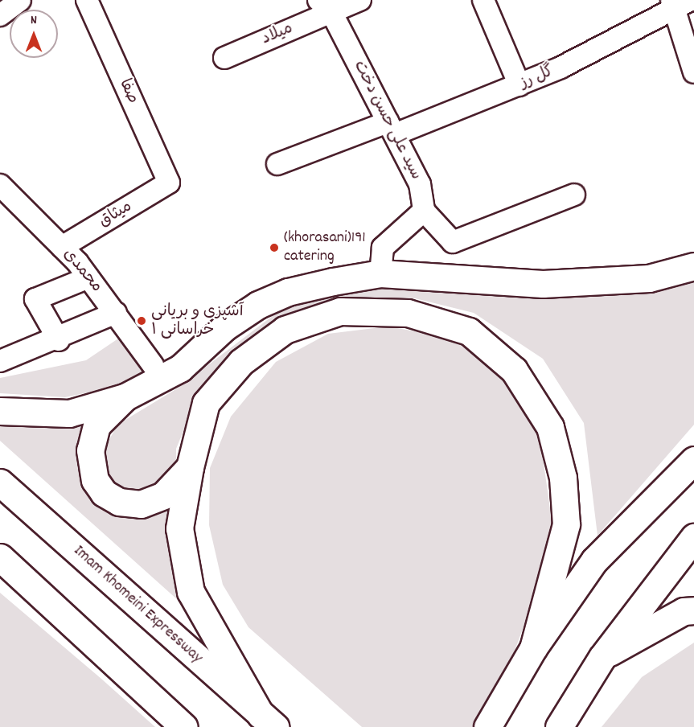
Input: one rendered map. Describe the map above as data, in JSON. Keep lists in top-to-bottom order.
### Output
{
  "streets": {
    "highway": ["Imam Khomeini Expressway"],
    "street": [
      "میلاد",
      "گل رز",
      "صفا",
      "سید علی حسن دخت",
      "میثاق",
      "محمدی"
    ]
  },
  "crossings": [
    ["میلاد", "سید علی حسن دخت"],
    ["گل رز", "سید علی حسن دخت"],
    ["صفا", "میثاق"],
    ["میثاق", "محمدی"]
  ],
  "places": ["(khorasani)191 catering", "آشپزی و بریانی خراسانی ۱"],
  "north": "top"
}
